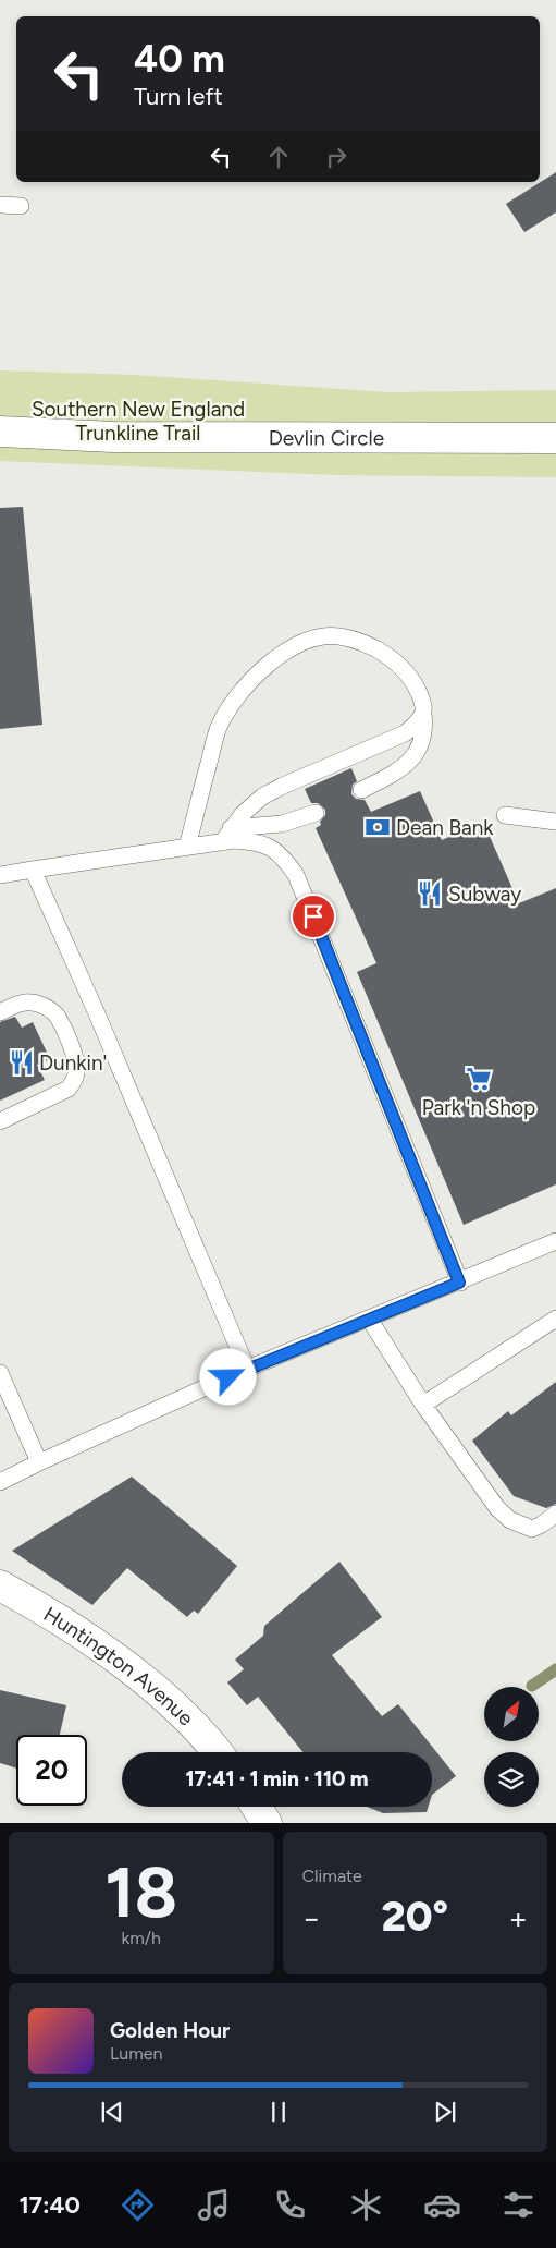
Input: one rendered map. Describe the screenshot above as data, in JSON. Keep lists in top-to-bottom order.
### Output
{
  "streets": {
    "street": ["Devlin Circle", "Huntington Avenue"]
  },
  "parks": ["Southern New England Trunkline Trail"],
  "places": {
    "bank": ["Dean Bank"],
    "restaurant": ["Subway", "Dunkin'"],
    "supermarket": ["Park 'n Shop"]
  },
  "north": "top right",
  "page": {
    "turn": ["40 m", "Turn left"],
    "limit": "20",
    "trip": "17:41 · 1 min · 110 m",
    "tile": [
      ["18", "km/h"],
      "Climate"
    ],
    "heat": ["−", "20°", "+"],
    "song": ["Golden Hour", "Lumen"],
    "tabs": "17:40"
  }
}
